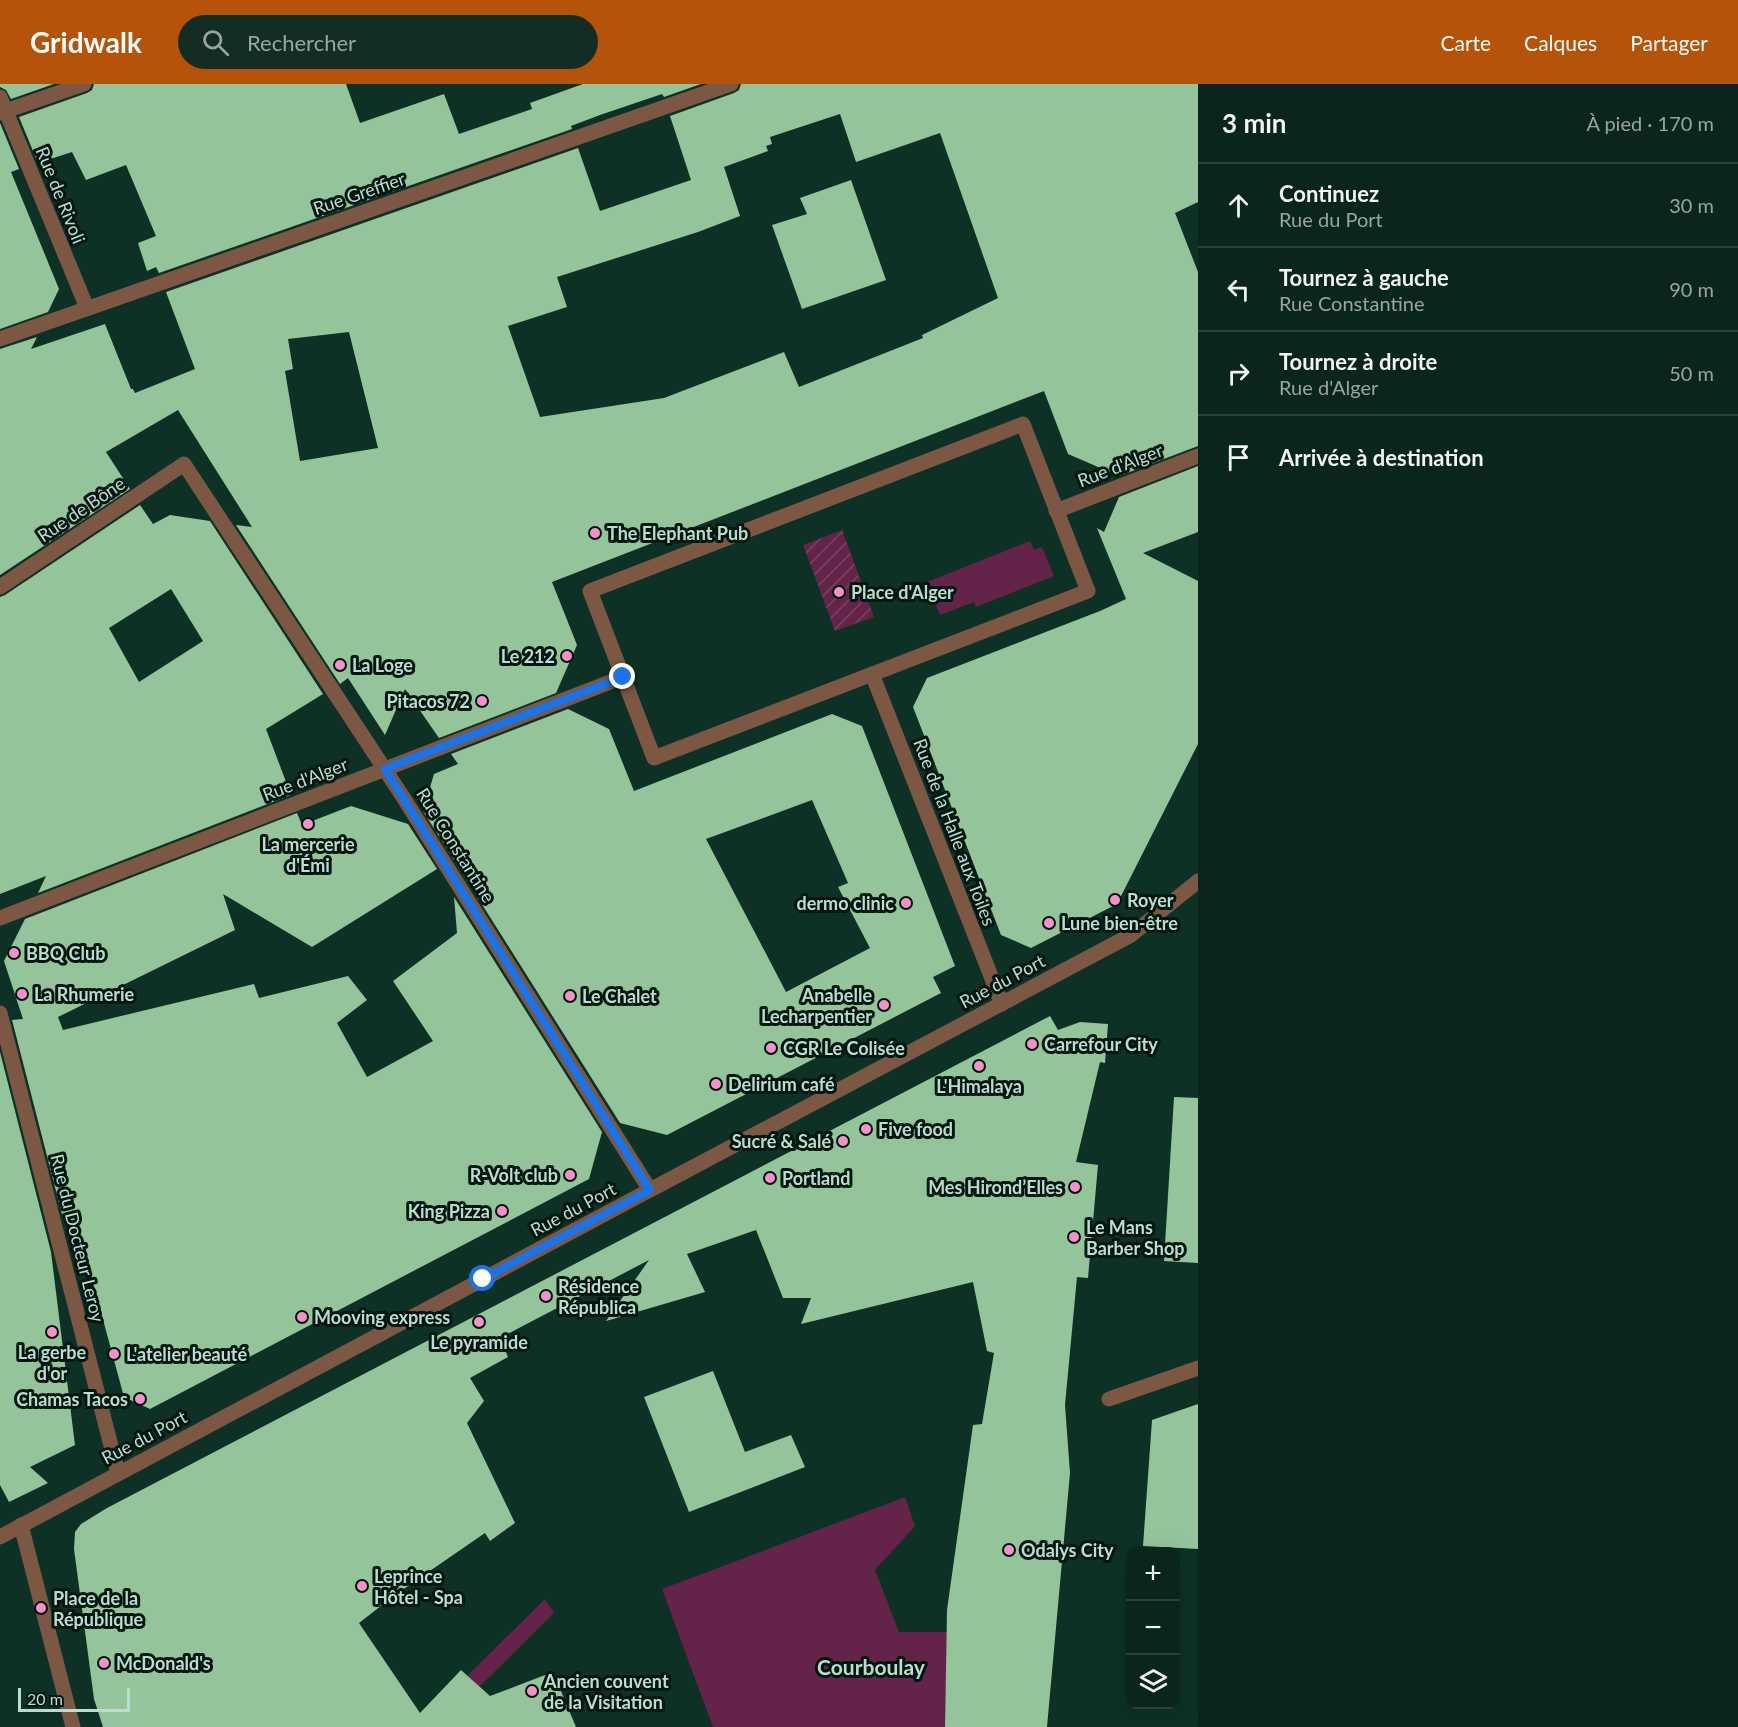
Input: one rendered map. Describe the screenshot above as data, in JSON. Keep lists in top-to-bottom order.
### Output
{
  "streets": {
    "street": [
      "Rue Greffier",
      "Rue de Rivoli",
      "Rue d'Alger",
      "Rue de Bône",
      "Rue de la Halle aux Toiles",
      "Rue Constantine",
      "Rue du Port",
      "Rue du Docteur Leroy"
    ]
  },
  "crossings": [
    ["Rue Greffier", "Rue de Rivoli"],
    ["Rue d'Alger", "Rue Constantine"],
    ["Rue de Bône", "Rue Constantine"],
    ["Rue de la Halle aux Toiles", "Rue du Port"],
    ["Rue Constantine", "Rue du Port"],
    ["Rue du Port", "Rue du Docteur Leroy"]
  ],
  "districts": ["Courboulay"],
  "places": [
    "The Elephant Pub",
    "Place d'Alger",
    "Le 212",
    "La Loge",
    "Pitacos 72",
    "La mercerie d'Émi",
    "Royer",
    "dermo clinic",
    "Lune bien-être",
    "BBQ Club",
    "La Rhumerie",
    "Le Chalet",
    "Anabelle Lecharpentier",
    "Carrefour City",
    "CGR Le Colisée",
    "L'Himalaya",
    "Delirium café",
    "Five food",
    "Sucré & Salé",
    "R-Volt club",
    "Portland",
    "Mes Hirond’Elles",
    "King Pizza",
    "Le Mans Barber Shop",
    "Résidence Républica",
    "Mooving express",
    "Le pyramide",
    "La gerbe d'or",
    "L'atelier beauté",
    "Chamas Tacos",
    "Odalys City",
    "Leprince Hôtel - Spa",
    "Place de la République",
    "McDonald's",
    "Ancien couvent de la Visitation"
  ],
  "scale_bar": "20 m",
  "page": {
    "header": "Gridwalk",
    "search": "Rechercher",
    "nav": ["Carte", "Calques", "Partager"],
    "heading": ["3 min", "À pied · 170 m"],
    "list": [
      ["Continuez", "Rue du Port", "30 m"],
      ["Tournez à gauche", "Rue Constantine", "90 m"],
      ["Tournez à droite", "Rue d'Alger", "50 m"],
      "Arrivée à destination"
    ],
    "map_buttons": ["+", "−"],
    "scale": "20 m"
  }
}
